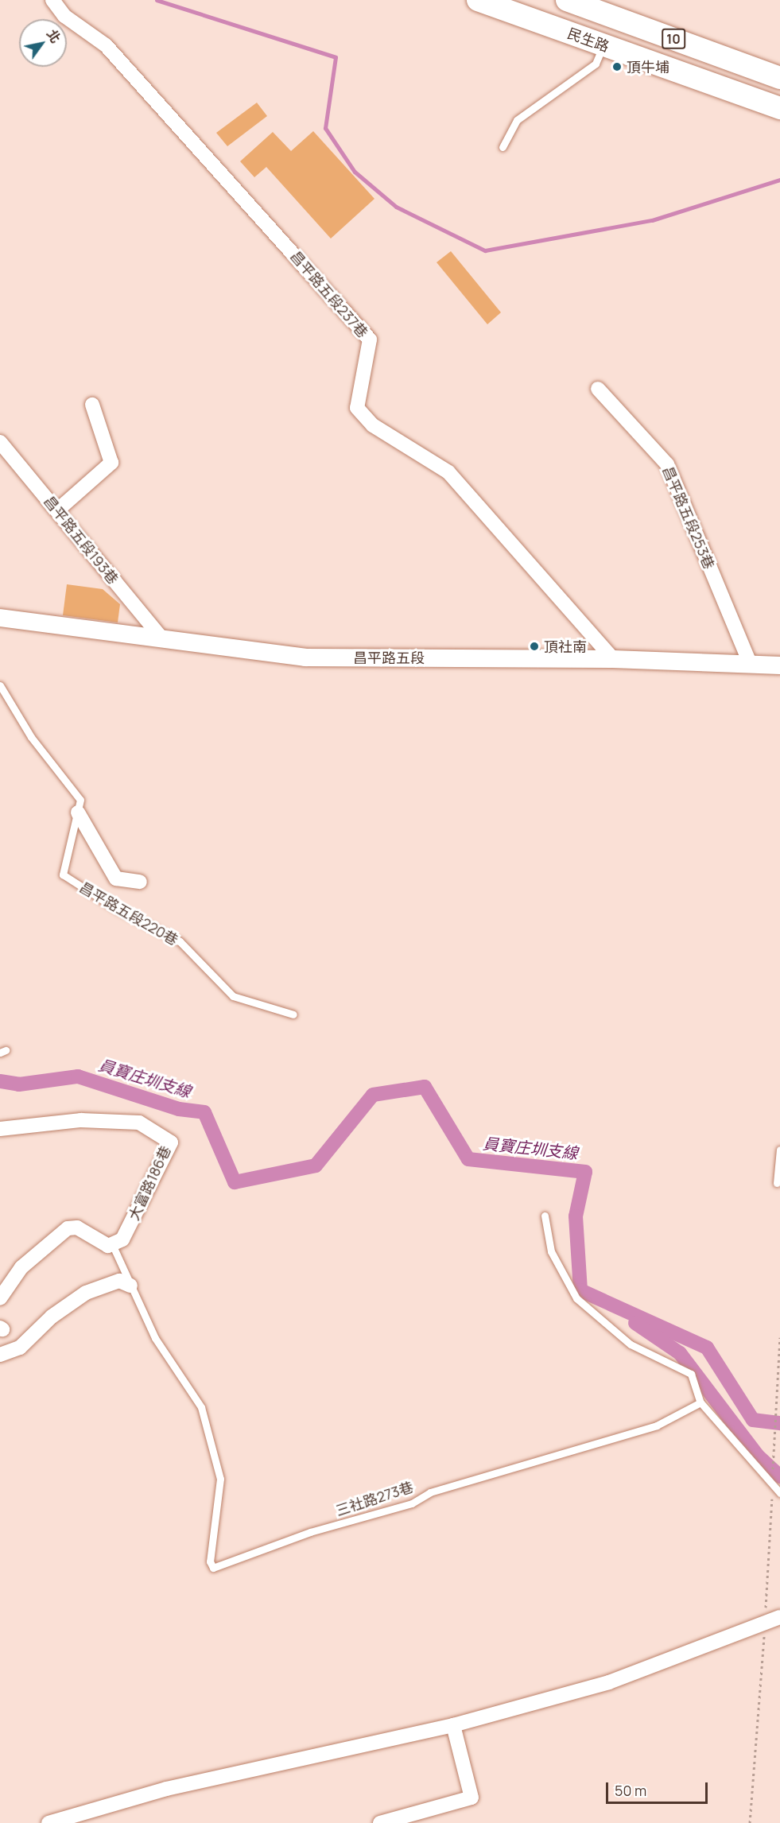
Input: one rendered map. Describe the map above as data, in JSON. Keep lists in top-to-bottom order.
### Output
{
  "streets": {
    "main road": ["10", "民生路"],
    "street": [
      "昌平路五段237巷",
      "昌平路五段253巷",
      "昌平路五段193巷",
      "昌平路五段",
      "昌平路五段220巷",
      "大富路186巷"
    ],
    "lane": ["三社路273巷"]
  },
  "crossings": [
    ["昌平路五段237巷", "昌平路五段"],
    ["昌平路五段253巷", "昌平路五段"],
    ["昌平路五段193巷", "昌平路五段"]
  ],
  "water": ["員寶庄圳支線"],
  "places": ["頂牛埔", "頂社南"],
  "scale_bar": "50 m",
  "north": "top right"
}
